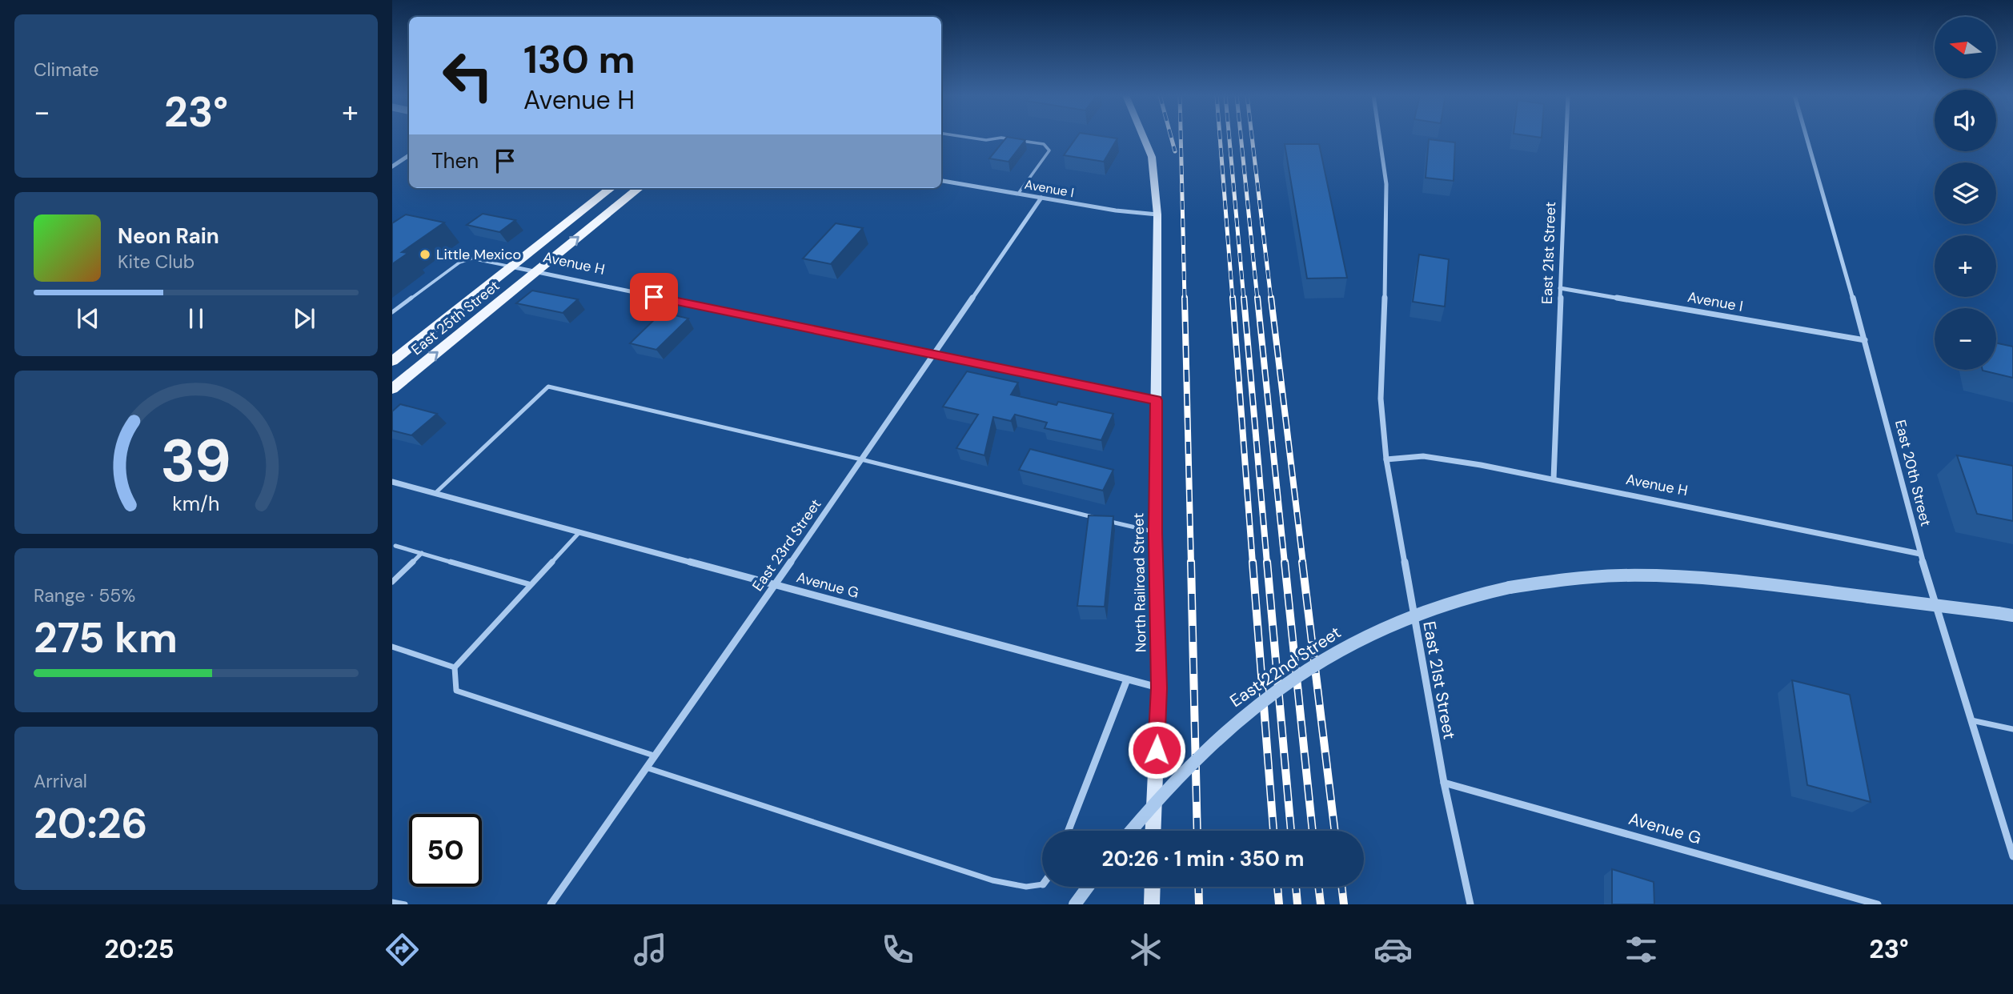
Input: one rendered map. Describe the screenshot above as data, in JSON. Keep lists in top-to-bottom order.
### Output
{
  "streets": {
    "main road": ["East 25th Street", "North Railroad Street"],
    "street": [
      "Avenue I",
      "East 21st Street",
      "Avenue H",
      "East 20th Street",
      "East 23rd Street",
      "Avenue G",
      "East 22nd Street"
    ]
  },
  "crossings": [
    ["Avenue I", "East 21st Street"],
    ["Avenue I", "East 20th Street"],
    ["Avenue I", "East 23rd Street"],
    ["Avenue I", "North Railroad Street"],
    ["East 21st Street", "Avenue H"],
    ["East 21st Street", "Avenue G"],
    ["Avenue H", "East 25th Street"],
    ["Avenue H", "East 20th Street"],
    ["Avenue H", "East 23rd Street"],
    ["Avenue H", "North Railroad Street"],
    ["East 23rd Street", "Avenue G"],
    ["North Railroad Street", "Avenue G"]
  ],
  "places": ["Little Mexico"],
  "north": "left",
  "page": {
    "tile": [
      "Climate",
      ["Range · 55%", "275 km"],
      ["Arrival", "20:26"]
    ],
    "map_buttons": ["+", "−"],
    "turn": ["130 m", "Avenue H"],
    "heat": ["−", "23°", "+"],
    "then": "Then",
    "song": ["Neon Rain", "Kite Club"],
    "limit": "50",
    "trip": "20:26 · 1 min · 350 m",
    "tabs": ["20:25", "23°"],
    "gauge": ["39", "km/h"]
  }
}
